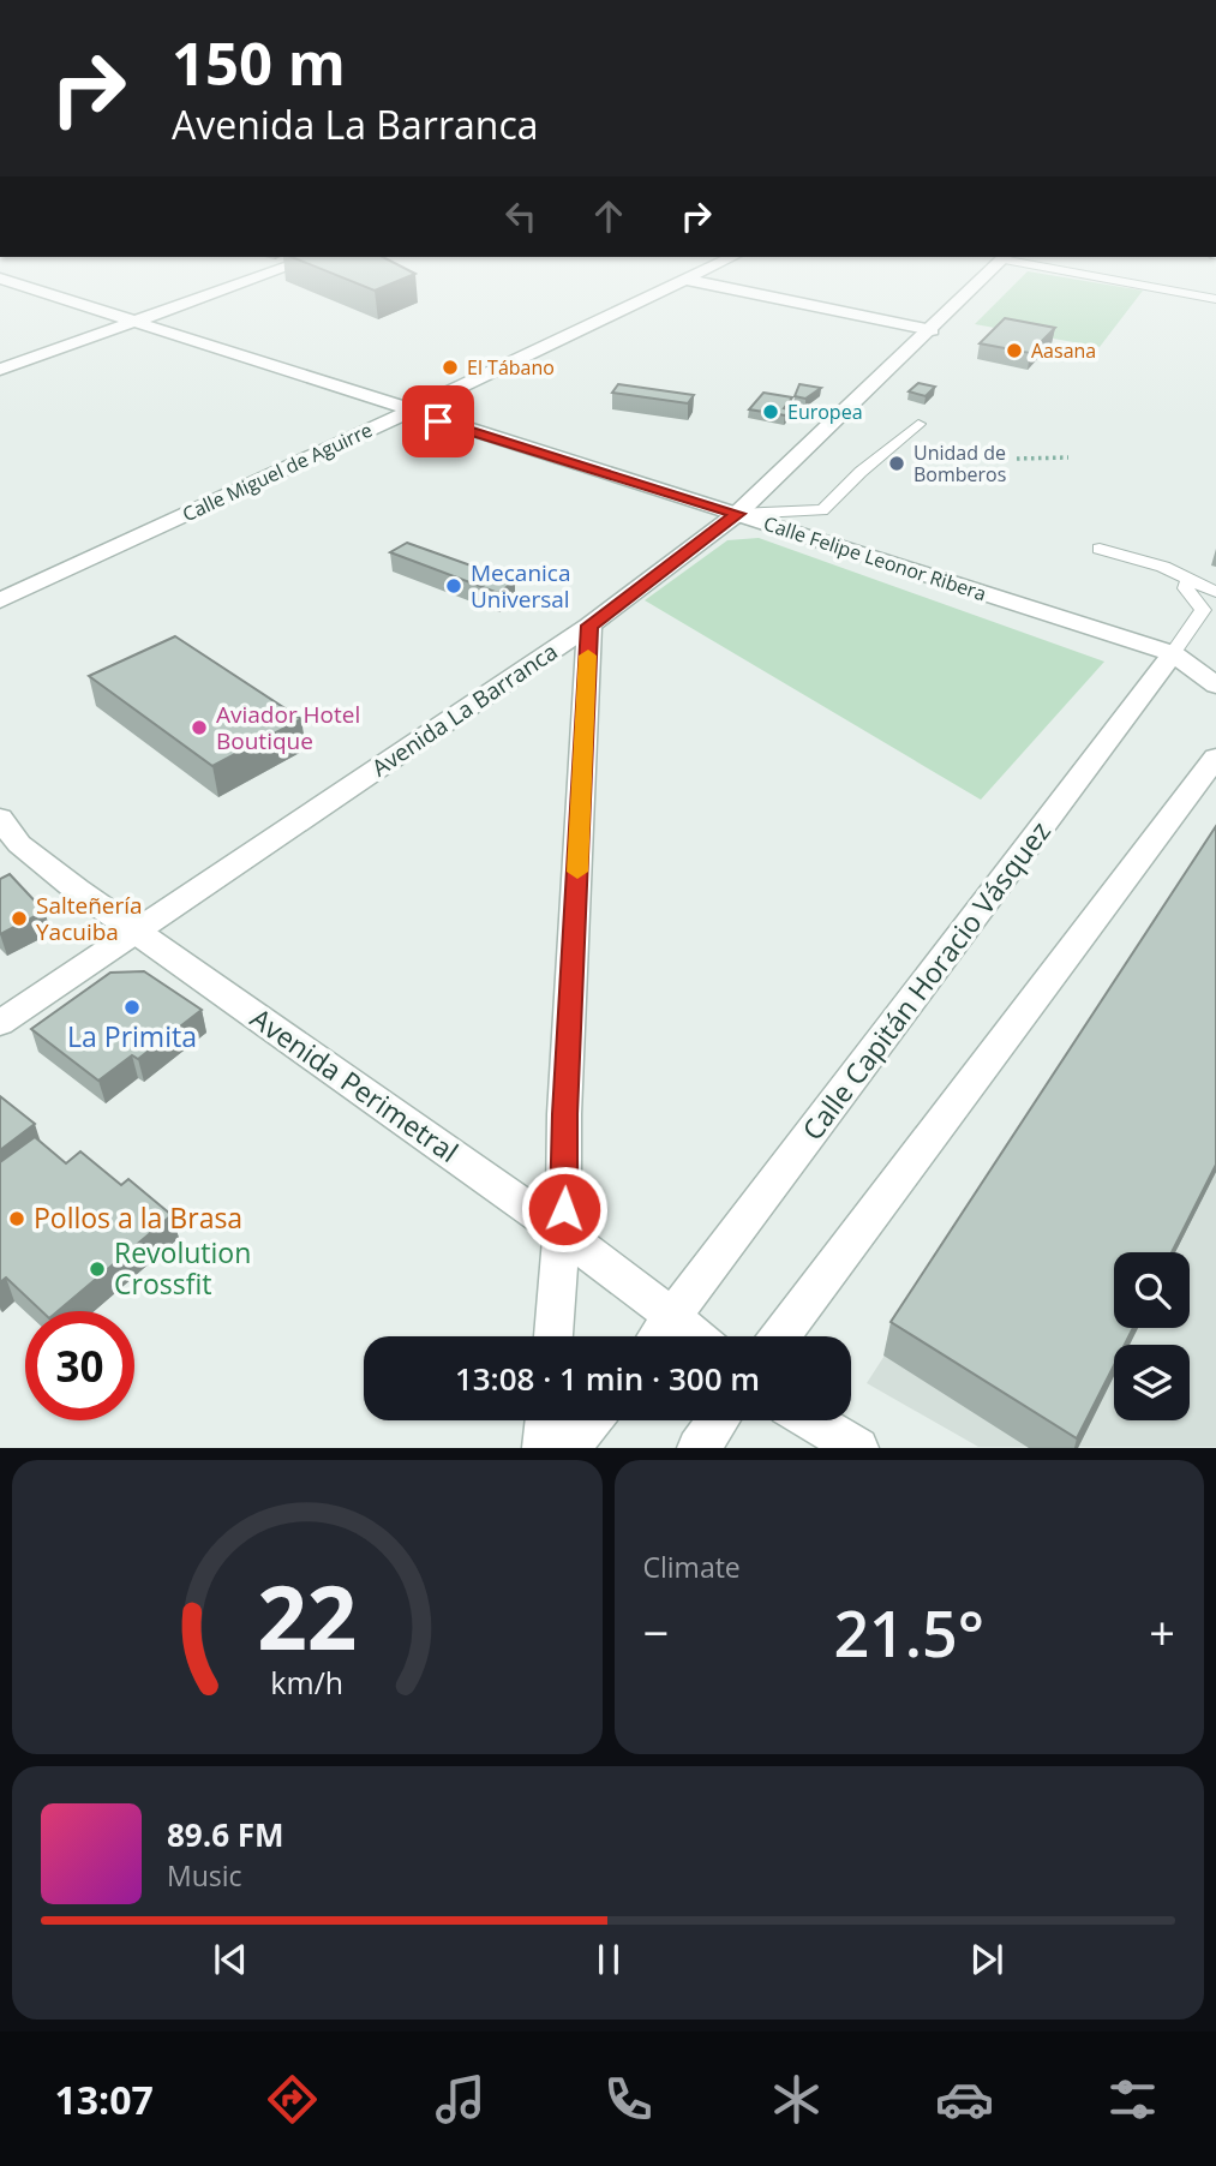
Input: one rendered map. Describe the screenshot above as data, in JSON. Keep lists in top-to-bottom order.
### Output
{
  "streets": {
    "street": [
      "Calle Miguel de Aguirre",
      "Calle Felipe Leonor Ribera",
      "Avenida La Barranca",
      "Calle Capitán Horacio Vásquez",
      "Avenida Perimetral"
    ]
  },
  "crossings": [
    ["Calle Miguel de Aguirre", "Calle Felipe Leonor Ribera"],
    ["Calle Felipe Leonor Ribera", "Avenida La Barranca"],
    ["Calle Felipe Leonor Ribera", "Calle Capitán Horacio Vásquez"],
    ["Avenida La Barranca", "Avenida Perimetral"],
    ["Calle Capitán Horacio Vásquez", "Avenida Perimetral"]
  ],
  "places": [
    "Aasana",
    "El Tábano",
    "Europea",
    "Unidad de Bomberos",
    "Mecanica Universal",
    "Aviador Hotel Boutique",
    "Salteñería Yacuiba",
    "La Primita",
    "Pollos a la Brasa",
    "Revolution Crossfit"
  ],
  "page": {
    "turn": ["150 m", "Avenida La Barranca"],
    "limit": "30",
    "trip": "13:08 · 1 min · 300 m",
    "tile": "Climate",
    "heat": ["−", "21.5°", "+"],
    "song": ["89.6 FM", "Music"],
    "tabs": "13:07",
    "gauge": ["22", "km/h"]
  }
}
